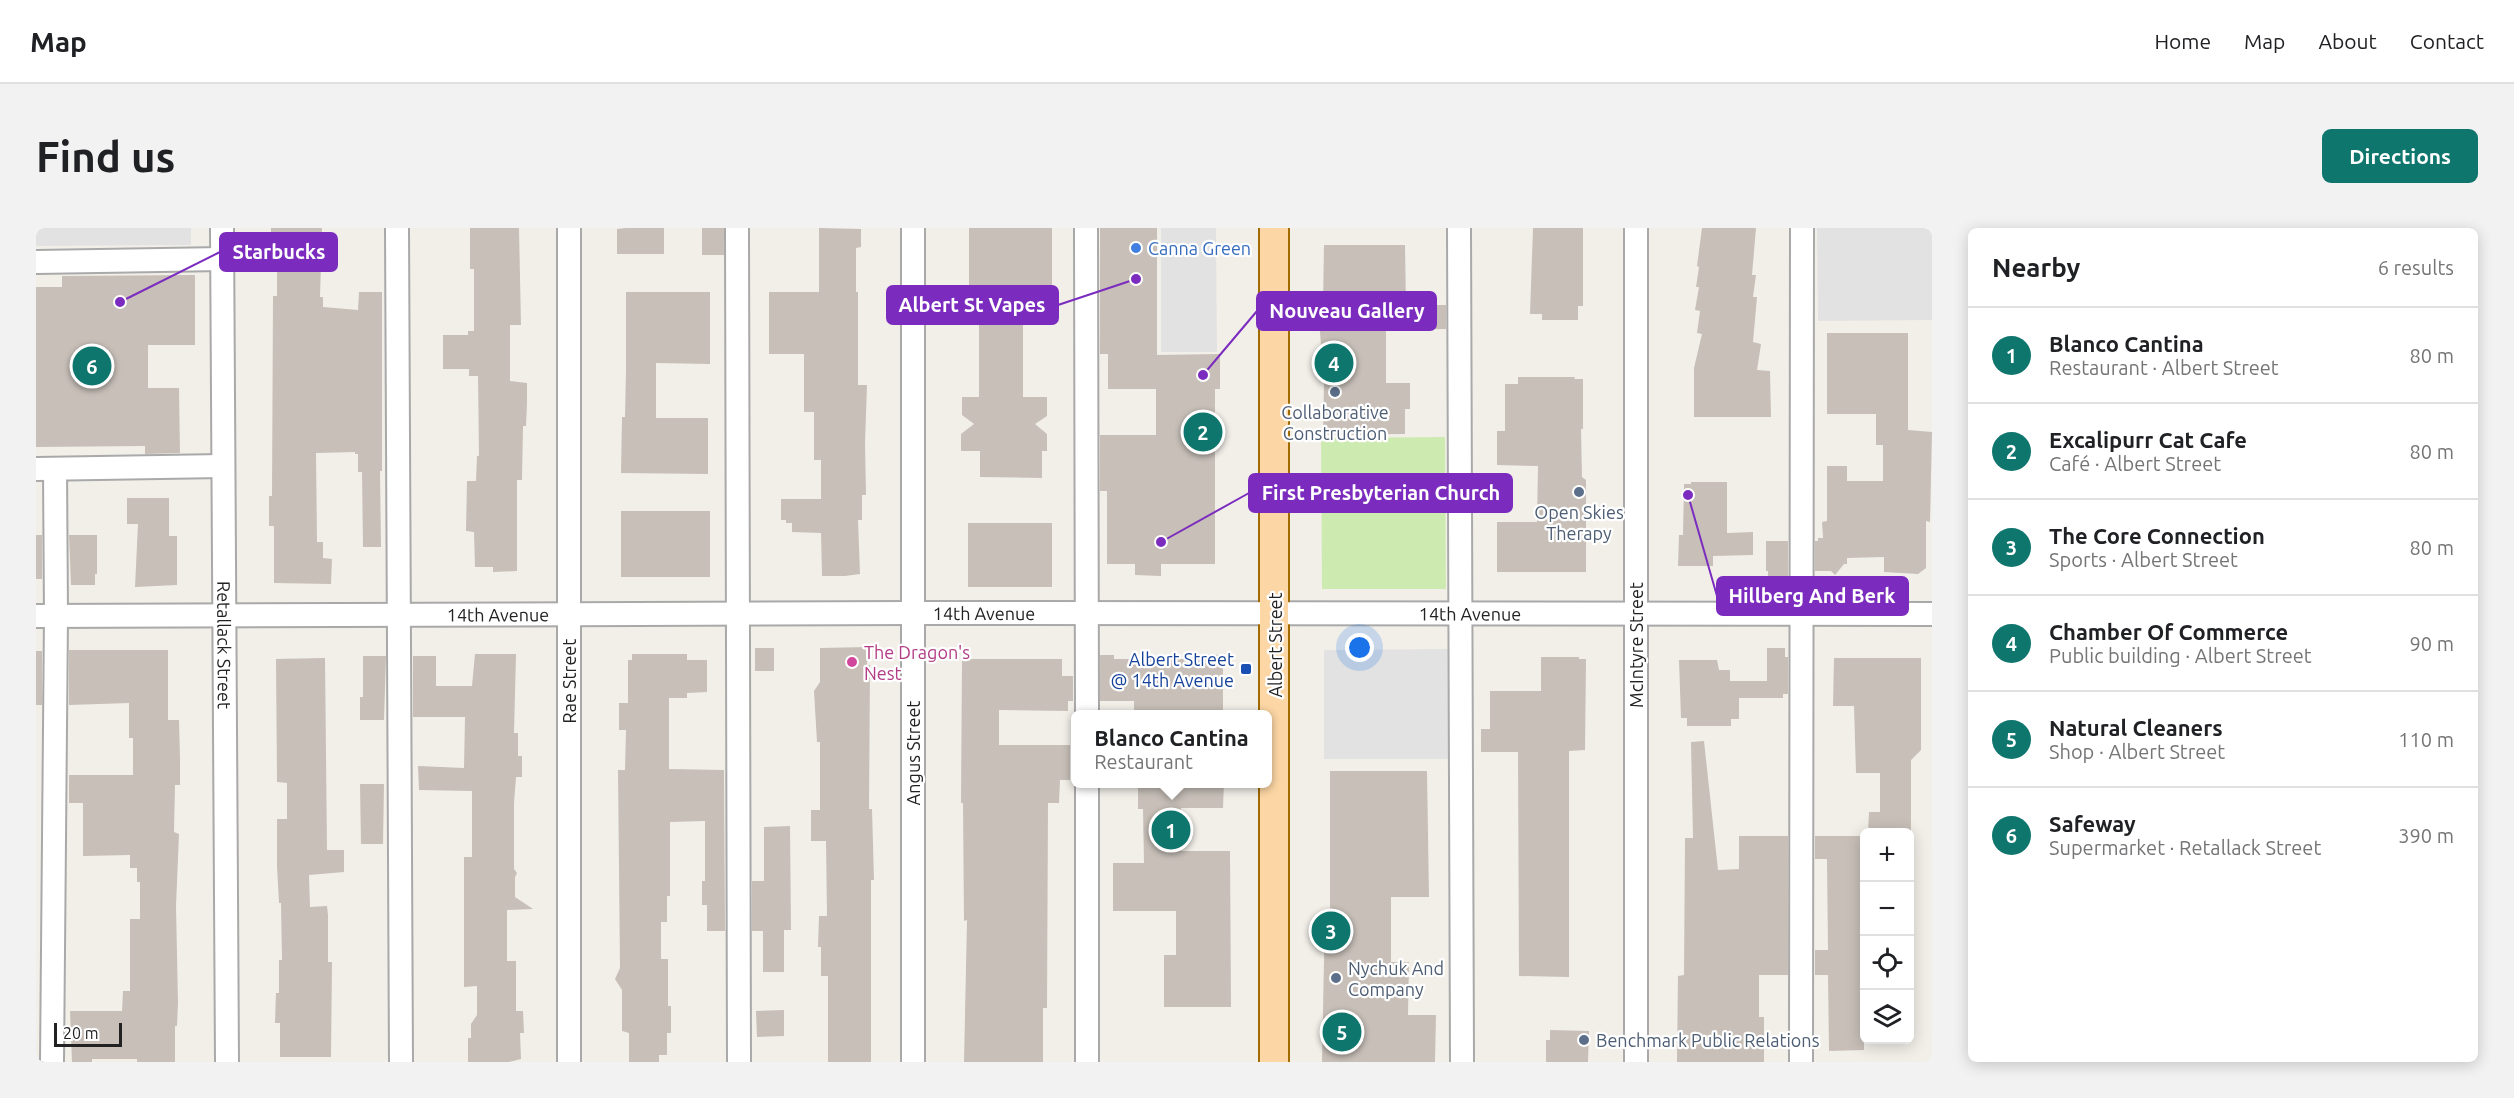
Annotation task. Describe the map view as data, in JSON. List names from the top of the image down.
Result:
{
  "streets": {
    "main road": ["Albert Street"],
    "street": [
      "14th Avenue",
      "Retallack Street",
      "McIntyre Street",
      "Rae Street",
      "Angus Street"
    ]
  },
  "crossings": [
    ["14th Avenue", "Retallack Street"],
    ["14th Avenue", "Albert Street"],
    ["14th Avenue", "McIntyre Street"],
    ["14th Avenue", "Rae Street"],
    ["14th Avenue", "Angus Street"]
  ],
  "places": {
    "other": [
      "Canna Green",
      "Albert St Vapes",
      "Starbucks",
      "Nouveau Gallery",
      "Collaborative Construction",
      "Open Skies Therapy",
      "Hillberg And Berk",
      "First Presbyterian Church",
      "The Dragon's Nest",
      "Nychuk And Company",
      "Benchmark Public Relations"
    ],
    "transit": ["Albert Street @ 14th Avenue"]
  },
  "scale_bar": "20 m",
  "page": {
    "header": "Map",
    "nav": [
      "Home",
      "Map",
      "About",
      "Contact"
    ],
    "buttons": "Directions",
    "title": "Find us",
    "heading": ["Nearby", "6 results"],
    "list": [
      {
        "mark": "1",
        "name": "Blanco Cantina",
        "note": "Restaurant · Albert Street",
        "value": "80 m"
      },
      {
        "mark": "2",
        "name": "Excalipurr Cat Cafe",
        "note": "Café · Albert Street",
        "value": "80 m"
      },
      {
        "mark": "3",
        "name": "The Core Connection",
        "note": "Sports · Albert Street",
        "value": "80 m"
      },
      {
        "mark": "4",
        "name": "Chamber Of Commerce",
        "note": "Public building · Albert Street",
        "value": "90 m"
      },
      {
        "mark": "5",
        "name": "Natural Cleaners",
        "note": "Shop · Albert Street",
        "value": "110 m"
      },
      {
        "mark": "6",
        "name": "Safeway",
        "note": "Supermarket · Retallack Street",
        "value": "390 m"
      }
    ],
    "pins": [
      "4",
      "6",
      "2",
      "1",
      "3",
      "5"
    ],
    "popup": ["Blanco Cantina", "Restaurant"],
    "map_buttons": ["+", "−"],
    "scale": "20 m"
  }
}
